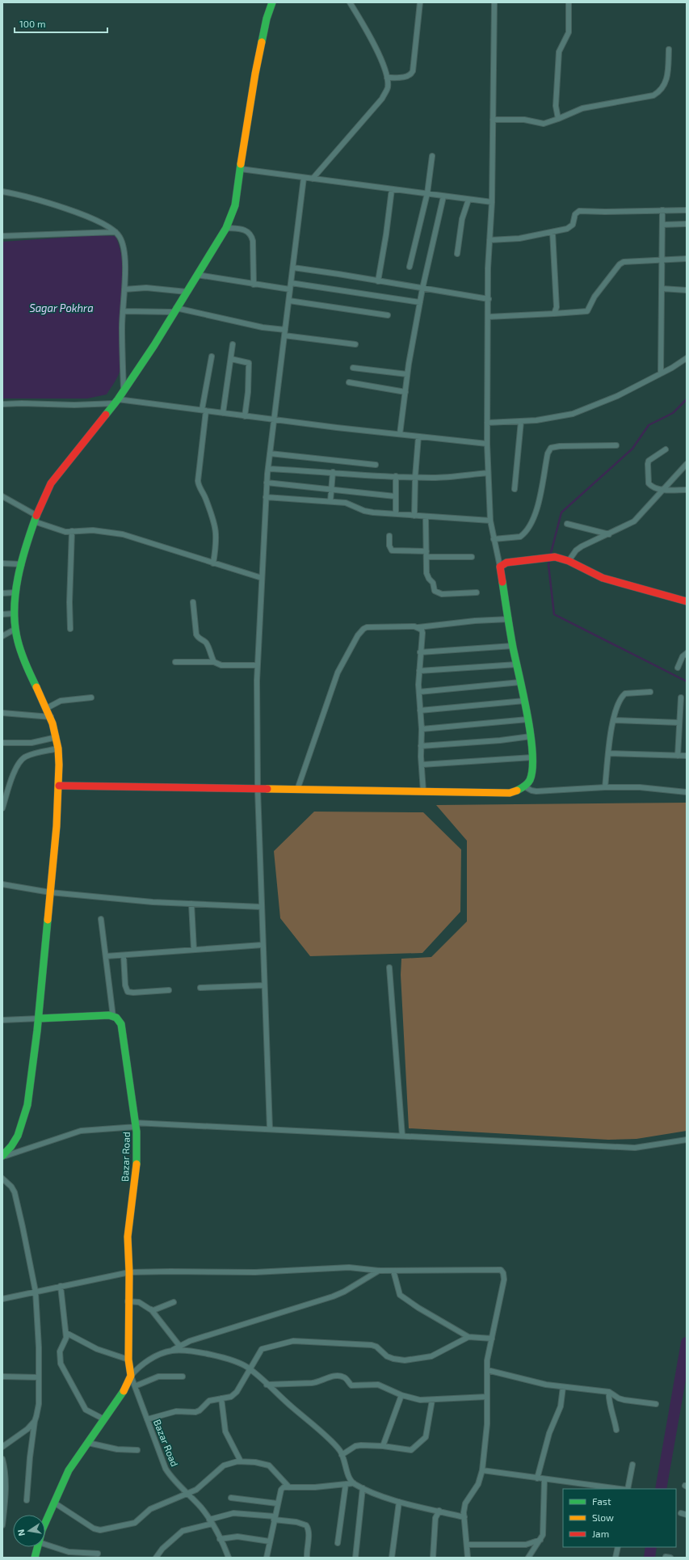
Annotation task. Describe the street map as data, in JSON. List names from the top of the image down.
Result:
{
  "streets": {
    "main road": ["Bazar Road"]
  },
  "water": ["Sagar Pokhra"],
  "legend": ["Fast", "Slow", "Jam"],
  "scale_bar": "100 m",
  "north": "left"
}
